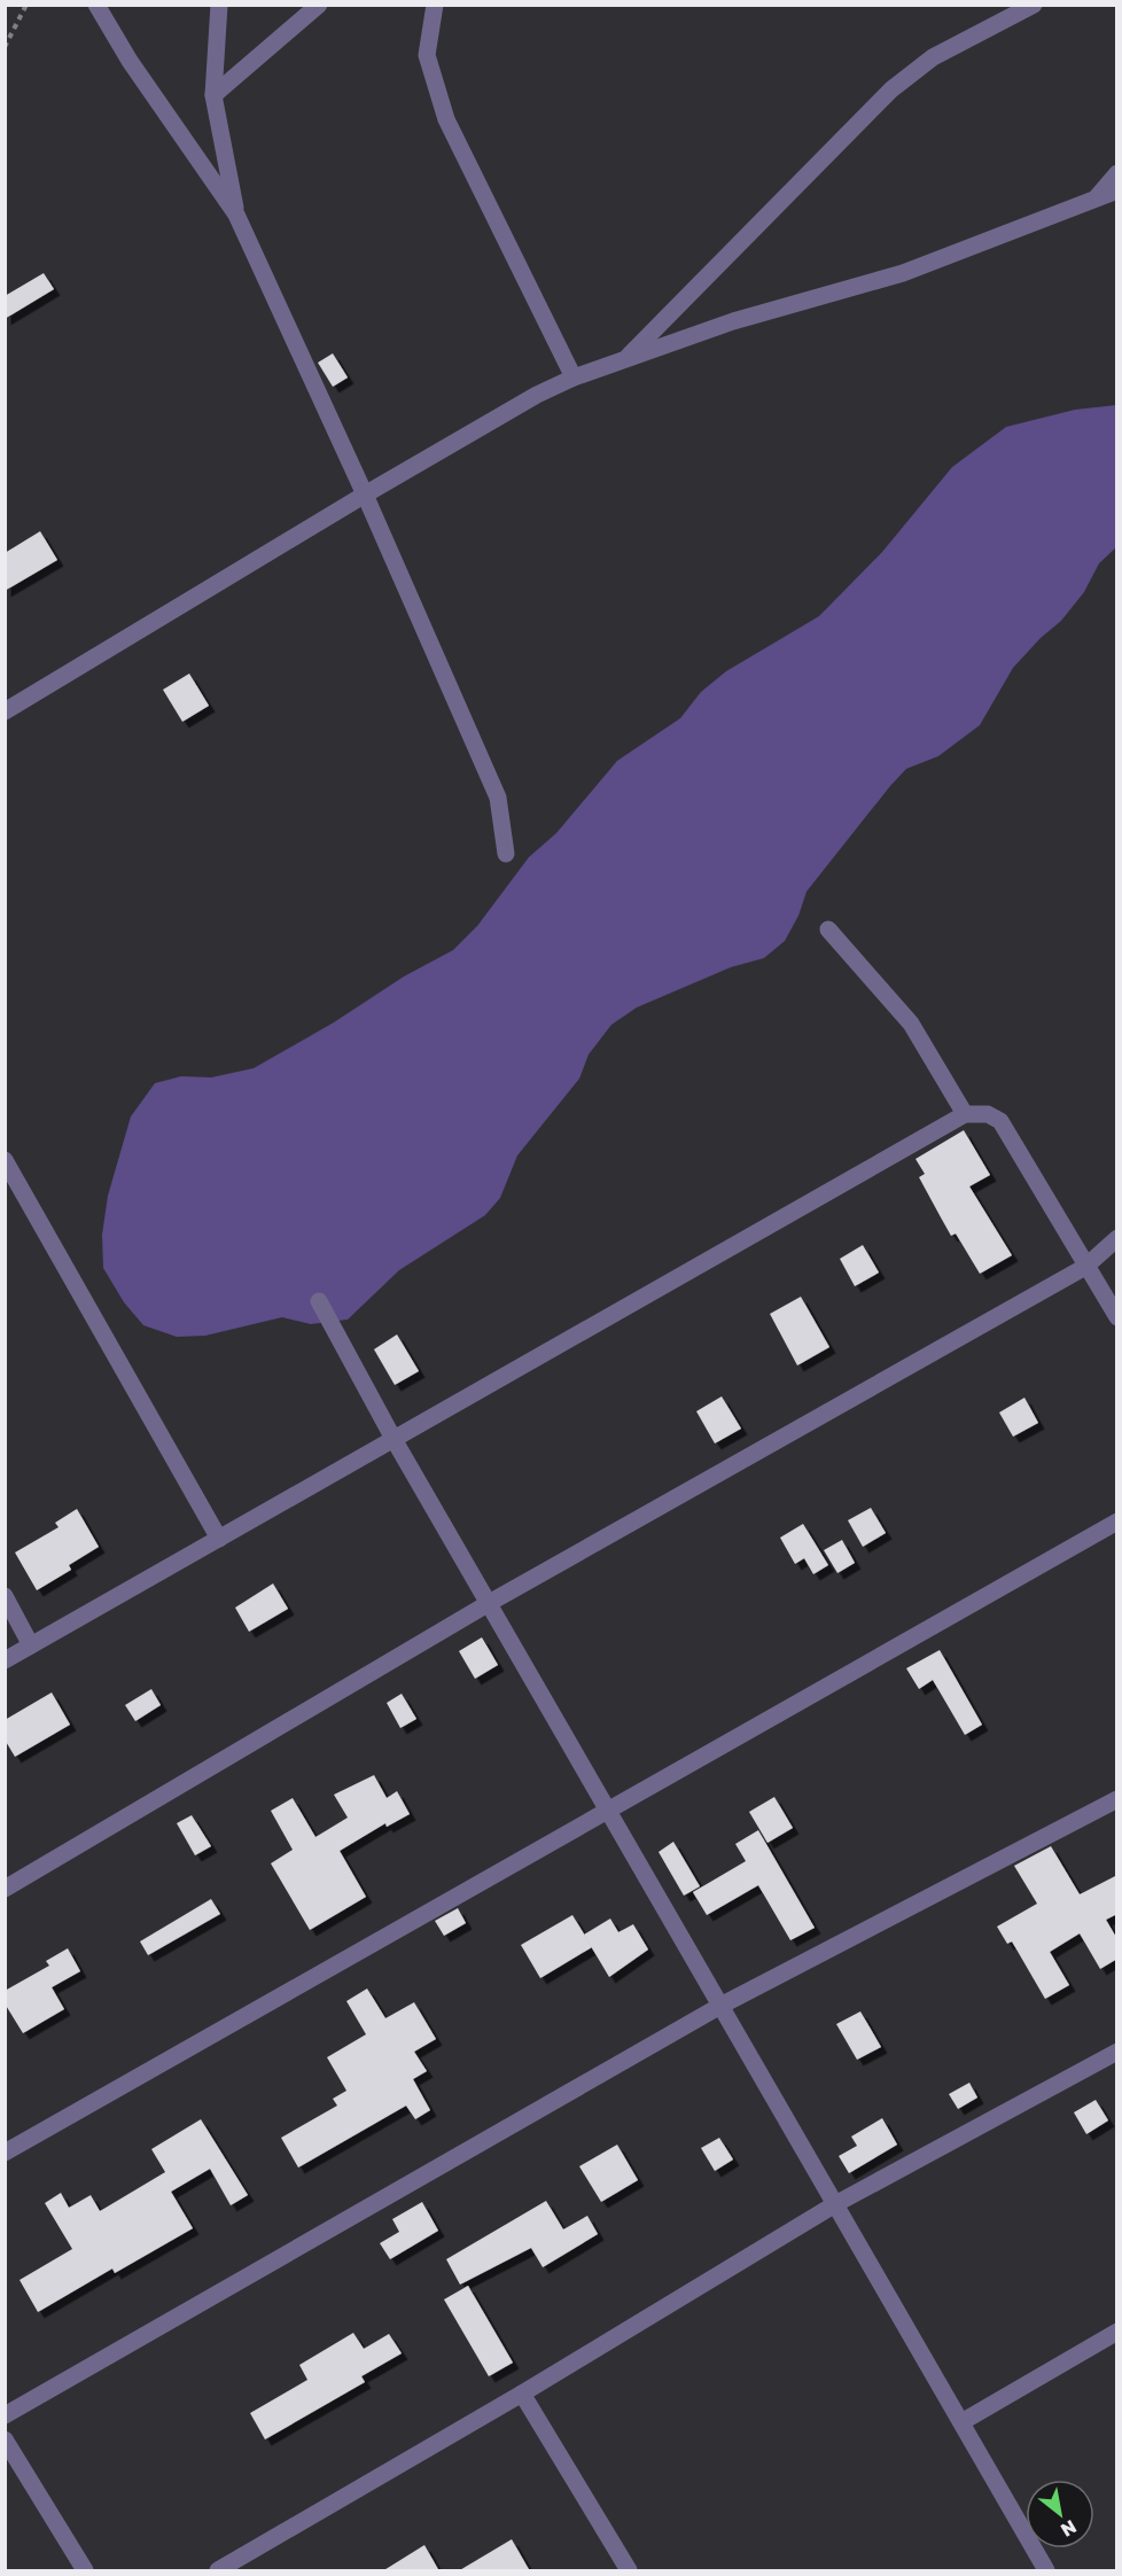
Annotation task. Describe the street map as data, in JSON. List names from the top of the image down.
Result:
{
  "north": "bottom right"
}
